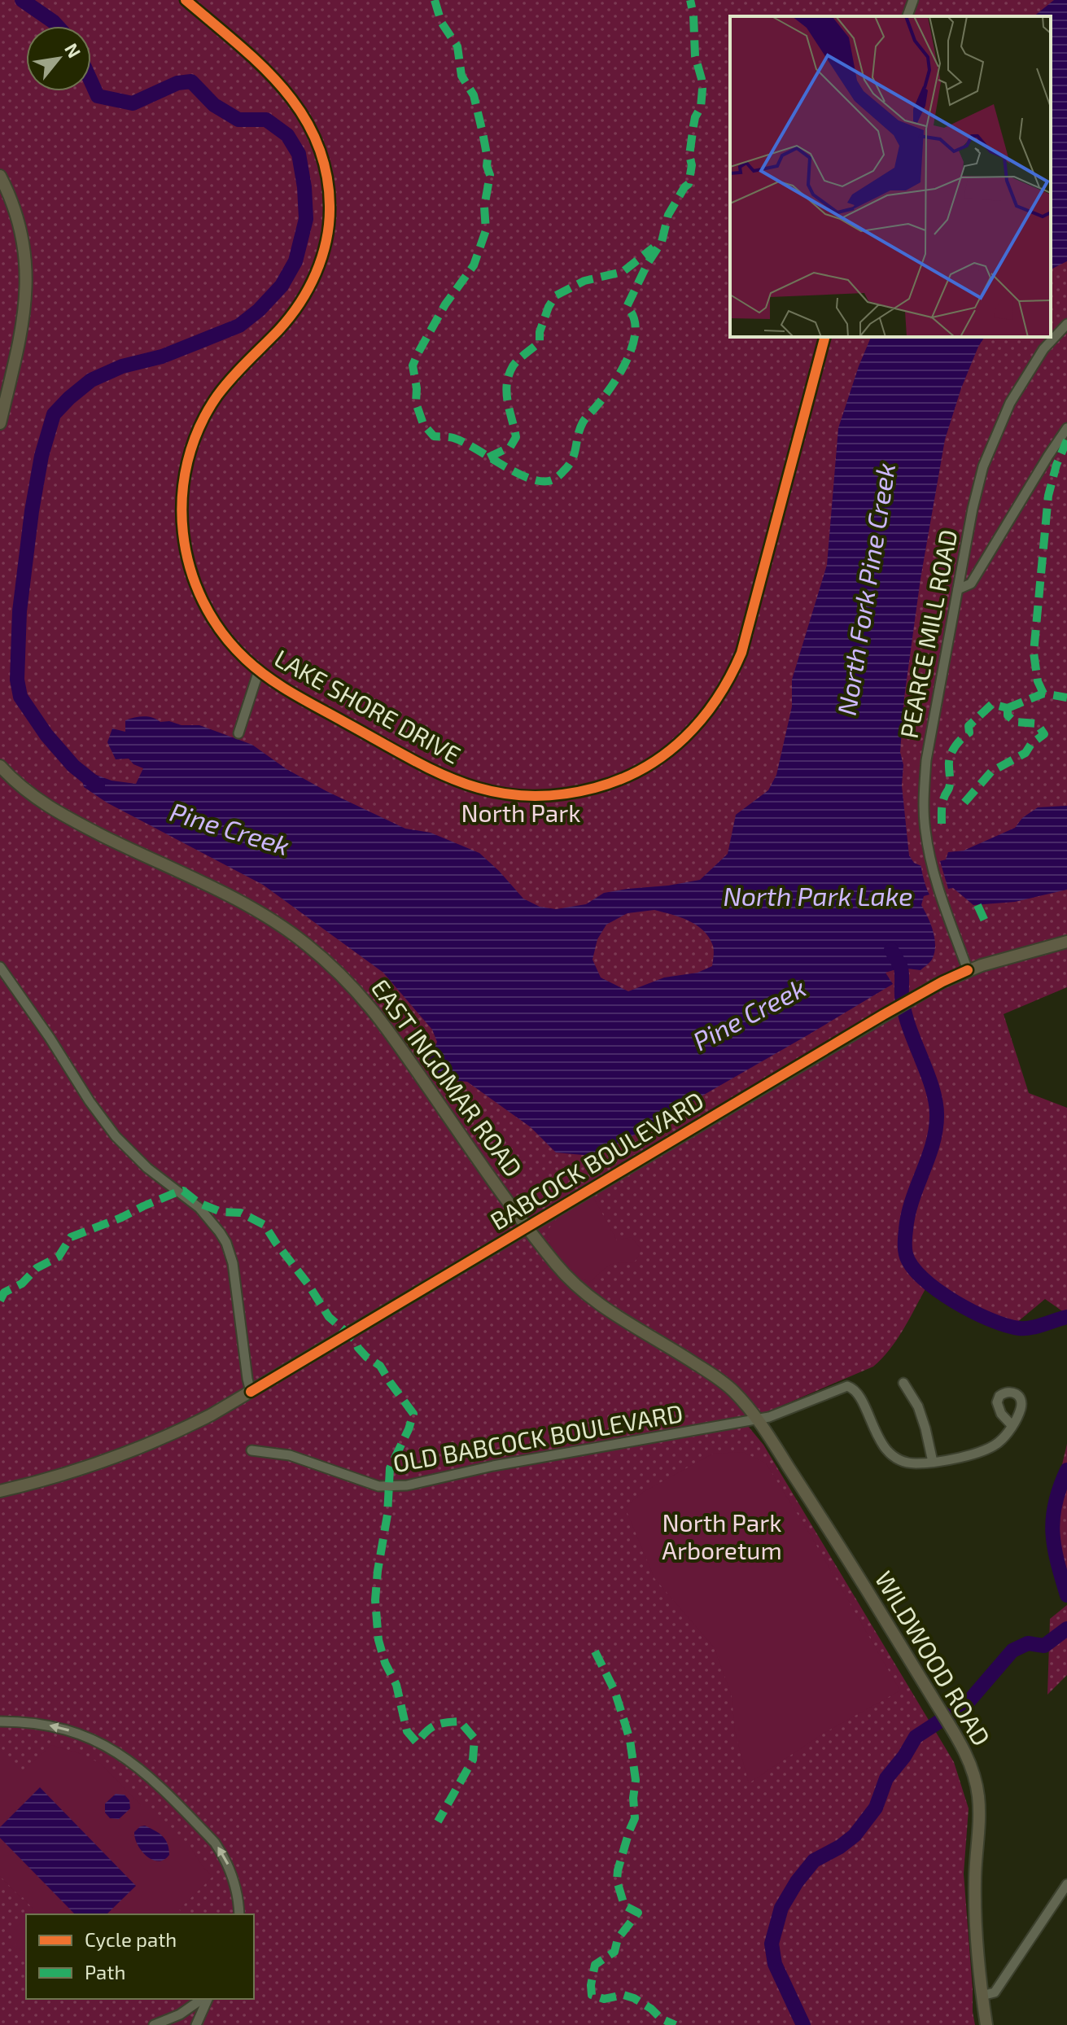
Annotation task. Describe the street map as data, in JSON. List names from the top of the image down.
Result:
{
  "streets": {
    "main road": ["EAST INGOMAR ROAD", "BABCOCK BOULEVARD", "WILDWOOD ROAD"],
    "street": ["PEARCE MILL ROAD", "LAKE SHORE DRIVE", "OLD BABCOCK BOULEVARD"]
  },
  "crossings": [
    ["PEARCE MILL ROAD", "BABCOCK BOULEVARD"],
    ["EAST INGOMAR ROAD", "BABCOCK BOULEVARD"],
    ["EAST INGOMAR ROAD", "OLD BABCOCK BOULEVARD"],
    ["EAST INGOMAR ROAD", "WILDWOOD ROAD"],
    ["OLD BABCOCK BOULEVARD", "WILDWOOD ROAD"]
  ],
  "water": ["North Fork Pine Creek", "Pine Creek", "North Park Lake"],
  "parks": ["North Park", "North Park Arboretum"],
  "legend": ["Cycle path", "Path"],
  "north": "top right"
}
